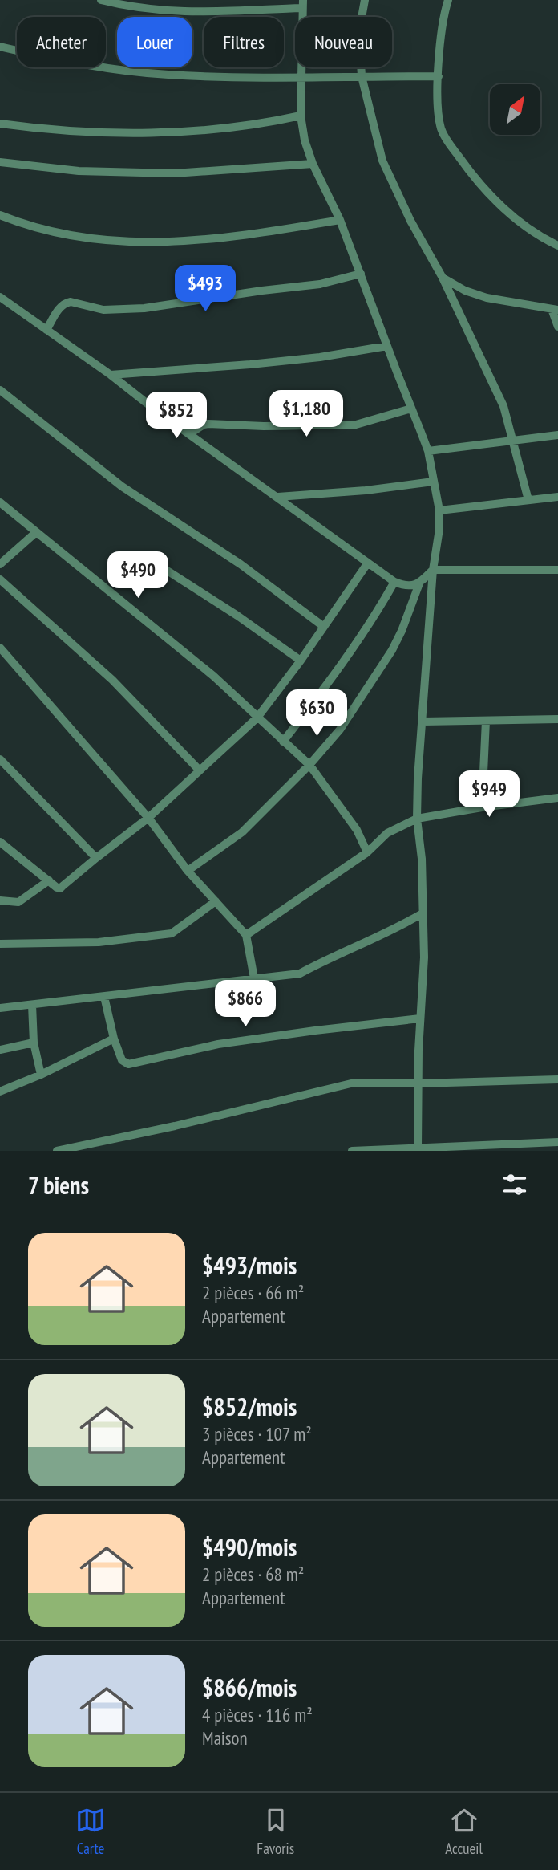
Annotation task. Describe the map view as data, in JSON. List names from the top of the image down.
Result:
{
  "north": "top right",
  "page": {
    "chip": [
      "Acheter",
      "Louer",
      "Filtres",
      "Nouveau"
    ],
    "price": [
      "$493",
      "$1,180",
      "$852",
      "$490",
      "$630",
      "$949",
      "$866"
    ],
    "heading": "7 biens",
    "list": [
      {
        "name": "$493/mois",
        "note": "2 pièces · 66 m² · Appartement"
      },
      {
        "name": "$852/mois",
        "note": "3 pièces · 107 m² · Appartement"
      },
      {
        "name": "$490/mois",
        "note": "2 pièces · 68 m² · Appartement"
      },
      {
        "name": "$866/mois",
        "note": "4 pièces · 116 m² · Maison"
      }
    ],
    "tabs": ["Carte", "Favoris", "Accueil"]
  }
}
